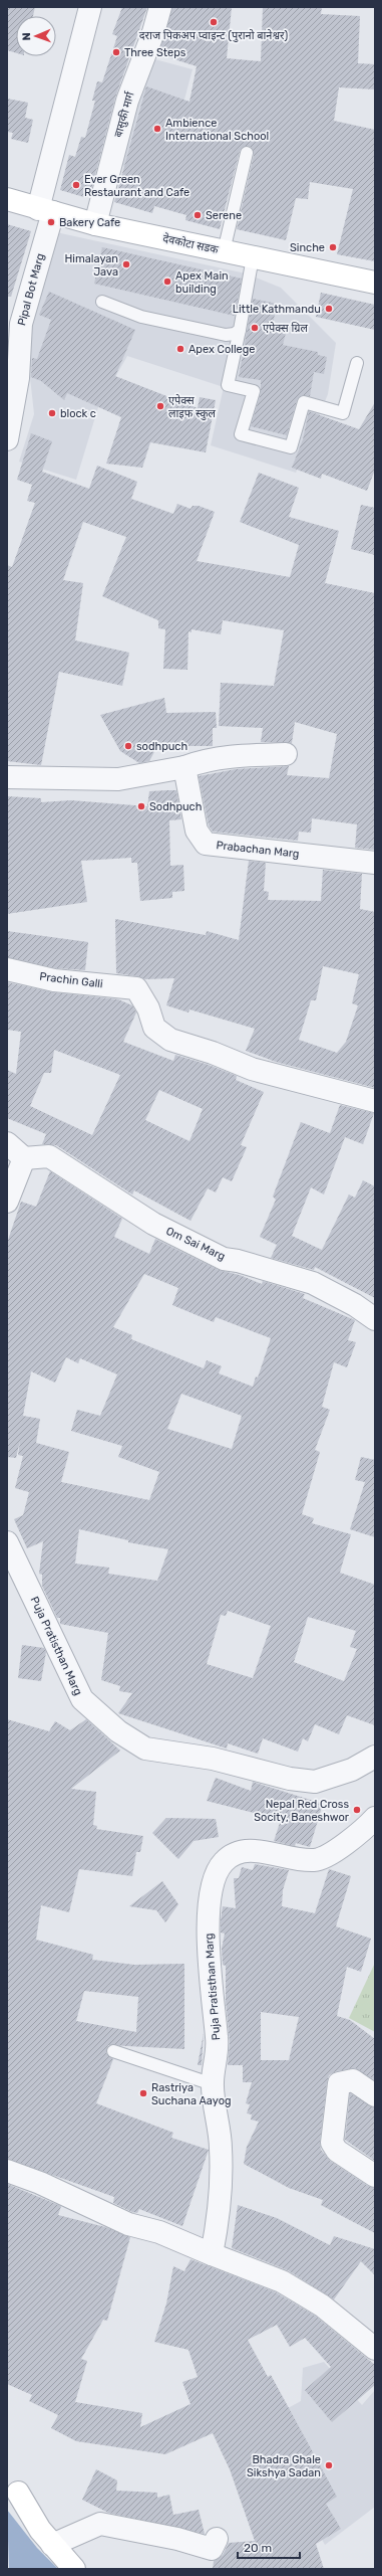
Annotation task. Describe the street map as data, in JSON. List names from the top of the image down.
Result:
{
  "streets": {
    "main road": ["देवकोटा सडक"],
    "street": [
      "बासुकी मार्ग",
      "Pipal Bot Marg",
      "Prabachan Marg",
      "Prachin Galli",
      "Om Sai Marg",
      "Puja Pratisthan Marg"
    ]
  },
  "crossings": [
    ["बासुकी मार्ग", "देवकोटा सडक"],
    ["देवकोटा सडक", "Pipal Bot Marg"]
  ],
  "places": [
    "दराज पिकअप प्वाइन्ट (पुरानो बानेश्वर)",
    "Three Steps",
    "Ambience International School",
    "Ever Green Restaurant and Cafe",
    "Serene",
    "Bakery Cafe",
    "Sinche",
    "Himalayan Java",
    "Apex Main building",
    "Little Kathmandu",
    "एपेक्स ग्रिल",
    "Apex College",
    "एपेक्स लाइफ स्कुल",
    "block c",
    "sodhpuch",
    "Sodhpuch",
    "Nepal Red Cross Socity, Baneshwor",
    "Rastriya Suchana Aayog",
    "Bhadra Ghale Sikshya Sadan"
  ],
  "scale_bar": "20 m",
  "north": "left"
}
